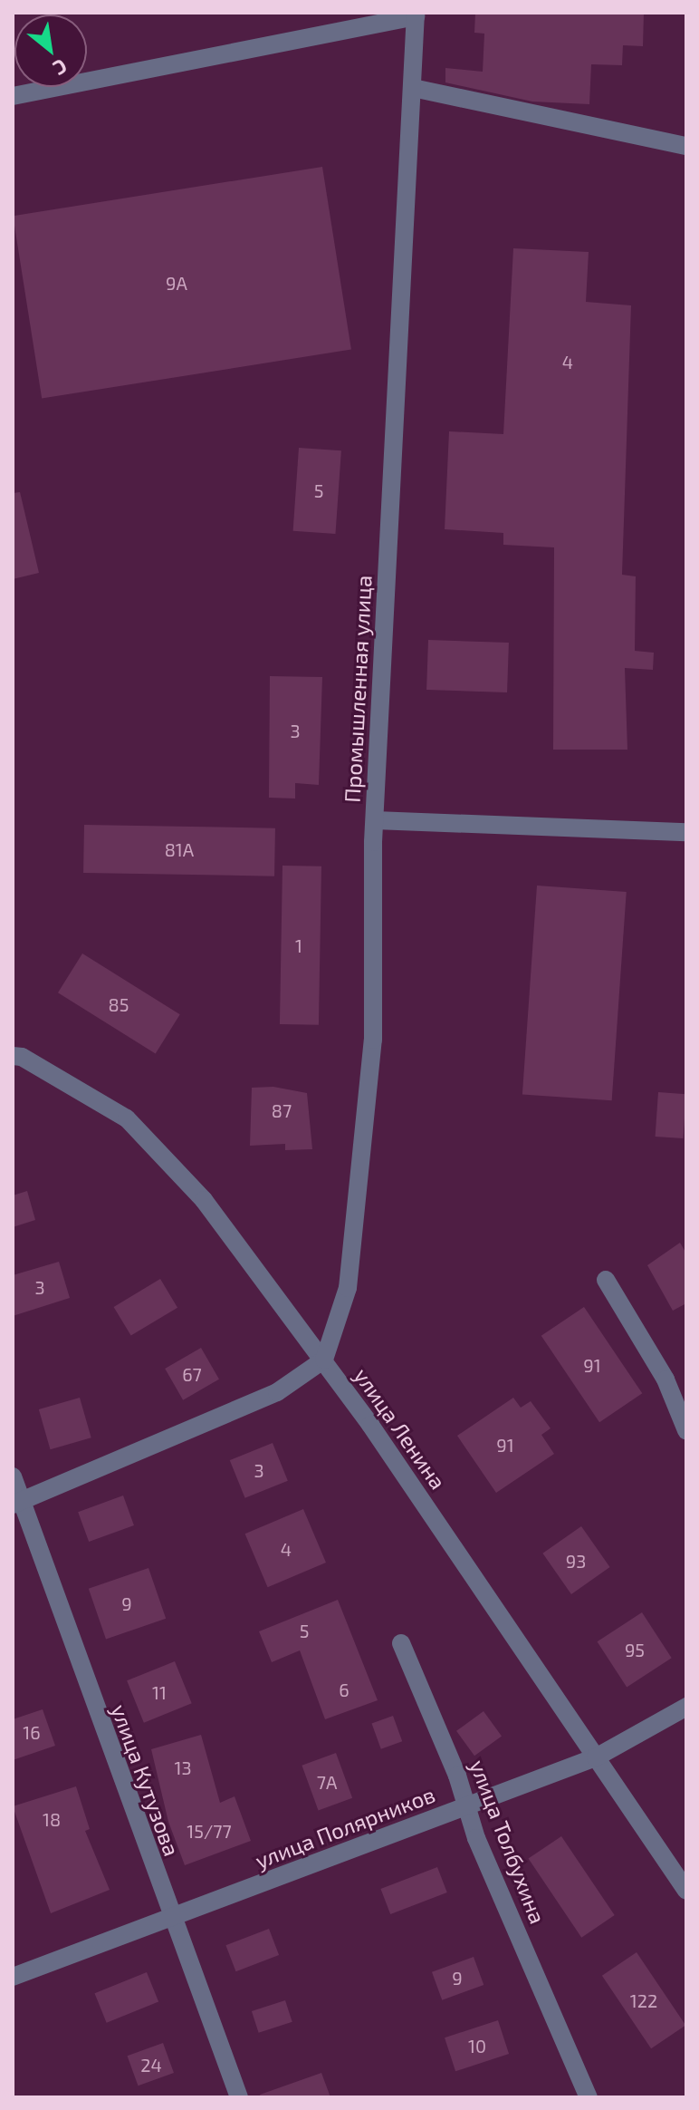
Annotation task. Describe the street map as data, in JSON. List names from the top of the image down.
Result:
{
  "streets": {
    "street": [
      "Промышленная улица",
      "улица Ленина",
      "улица Кутузова",
      "улица Полярников",
      "улица Толбухина"
    ]
  },
  "crossings": [
    ["Промышленная улица", "улица Ленина"],
    ["улица Ленина", "улица Полярников"],
    ["улица Кутузова", "улица Полярников"],
    ["улица Полярников", "улица Толбухина"]
  ],
  "house_numbers": [
    "9А",
    "4",
    "5",
    "3",
    "81А",
    "1",
    "85",
    "87",
    "3",
    "91",
    "67",
    "91",
    "3",
    "4",
    "93",
    "9",
    "5",
    "95",
    "6",
    "11",
    "16",
    "13",
    "7А",
    "18",
    "15/77",
    "9",
    "122",
    "10",
    "24"
  ],
  "north": "bottom right"
}
